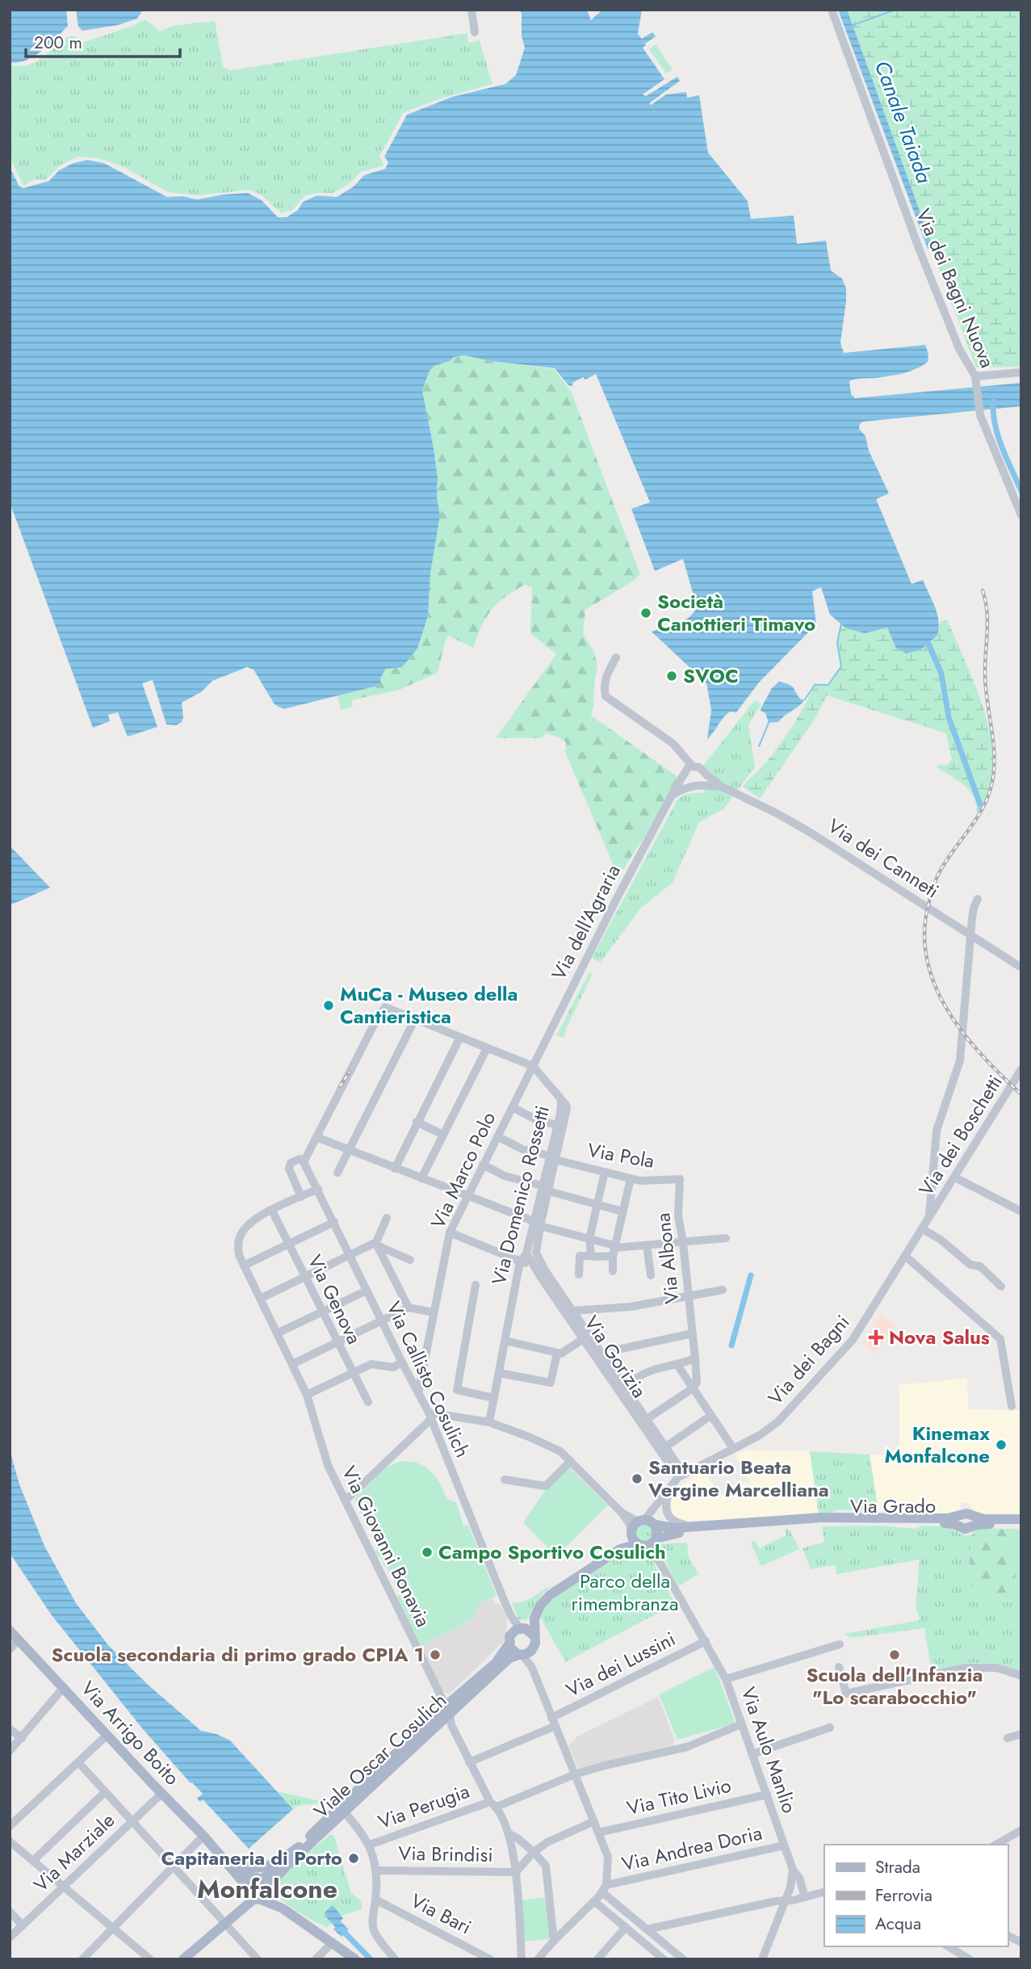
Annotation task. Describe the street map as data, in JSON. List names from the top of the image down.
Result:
{
  "streets": {
    "main road": [
      "Via Callisto Cosulich",
      "Via Grado",
      "Via Arrigo Boito",
      "Viale Oscar Cosulich"
    ],
    "street": [
      "Via dei Bagni Nuova",
      "Via dei Canneti",
      "Via dell'Agraria",
      "Via dei Boschetti",
      "Via Pola",
      "Via Marco Polo",
      "Via Domenico Rossetti",
      "Via Albona",
      "Via Genova",
      "Via Gorizia",
      "Via dei Bagni",
      "Via Giovanni Bonavia",
      "Via dei Lussini",
      "Via Aulo Manlio",
      "Via Tito Livio",
      "Via Perugia",
      "Via Andrea Doria",
      "Via Marziale",
      "Via Brindisi",
      "Via Bari"
    ]
  },
  "crossings": [
    ["Via dei Canneti", "Via dei Bagni"],
    ["Via dell'Agraria", "Via Marco Polo"],
    ["Via dei Boschetti", "Via dei Bagni"],
    ["Via Pola", "Via Marco Polo"],
    ["Via Pola", "Via Domenico Rossetti"],
    ["Via Pola", "Via Albona"],
    ["Via Marco Polo", "Via Callisto Cosulich"],
    ["Via Domenico Rossetti", "Via Gorizia"],
    ["Via Genova", "Via Giovanni Bonavia"],
    ["Via Gorizia", "Via dei Bagni"],
    ["Via Callisto Cosulich", "Via Giovanni Bonavia"],
    ["Via Callisto Cosulich", "Viale Oscar Cosulich"],
    ["Via Grado", "Via Aulo Manlio"],
    ["Via Giovanni Bonavia", "Via dei Lussini"],
    ["Via Giovanni Bonavia", "Viale Oscar Cosulich"],
    ["Via Giovanni Bonavia", "Via Perugia"],
    ["Via Giovanni Bonavia", "Via Brindisi"],
    ["Via dei Lussini", "Via Aulo Manlio"],
    ["Via Arrigo Boito", "Viale Oscar Cosulich"],
    ["Via Arrigo Boito", "Via Marziale"],
    ["Via Aulo Manlio", "Via Tito Livio"],
    ["Via Aulo Manlio", "Via Perugia"],
    ["Via Aulo Manlio", "Via Andrea Doria"]
  ],
  "districts": ["Monfalcone"],
  "water": ["Canale Taiada"],
  "parks": ["Parco della rimembranza"],
  "places": {
    "other": [
      "Società Canottieri Timavo",
      "SVOC",
      "MuCa - Museo della Cantieristica",
      "Kinemax Monfalcone",
      "Santuario Beata Vergine Marcelliana",
      "Campo Sportivo Cosulich",
      "Scuola secondaria di primo grado CPIA 1",
      "Scuola dell'Infanzia \"Lo scarabocchio\"",
      "Capitaneria di Porto"
    ],
    "health": ["Nova Salus"]
  },
  "legend": ["Strada", "Ferrovia", "Acqua"],
  "scale_bar": "200 m"
}
